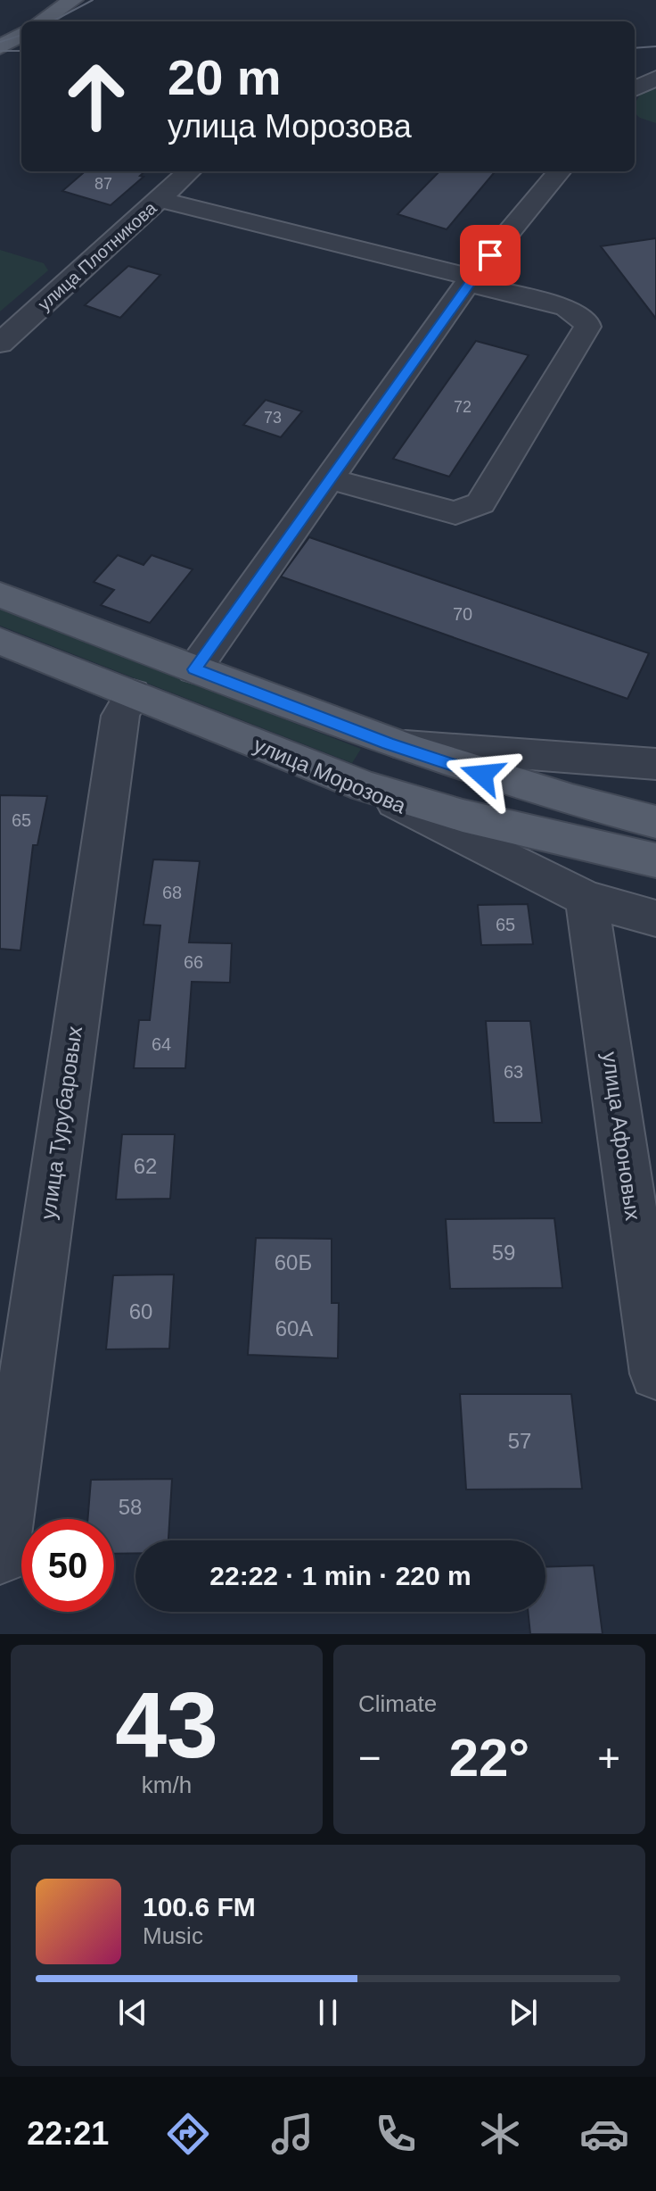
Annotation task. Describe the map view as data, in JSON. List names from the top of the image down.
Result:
{
  "streets": {
    "main road": ["улица Морозова"],
    "street": ["улица Плотникова", "улица Турубаровых", "улица Афоновых"]
  },
  "crossings": [
    ["улица Морозова", "улица Турубаровых"],
    ["улица Морозова", "улица Афоновых"]
  ],
  "house_numbers": [
    "87",
    "72",
    "73",
    "70",
    "65",
    "68",
    "65",
    "66",
    "64",
    "63",
    "62",
    "59",
    "60Б",
    "60",
    "60А",
    "57",
    "58"
  ],
  "page": {
    "turn": ["20 m", "улица Морозова"],
    "limit": "50",
    "trip": "22:22 · 1 min · 220 m",
    "tile": [
      ["43", "km/h"],
      "Climate"
    ],
    "heat": ["−", "22°", "+"],
    "song": ["100.6 FM", "Music"],
    "tabs": "22:21"
  }
}
